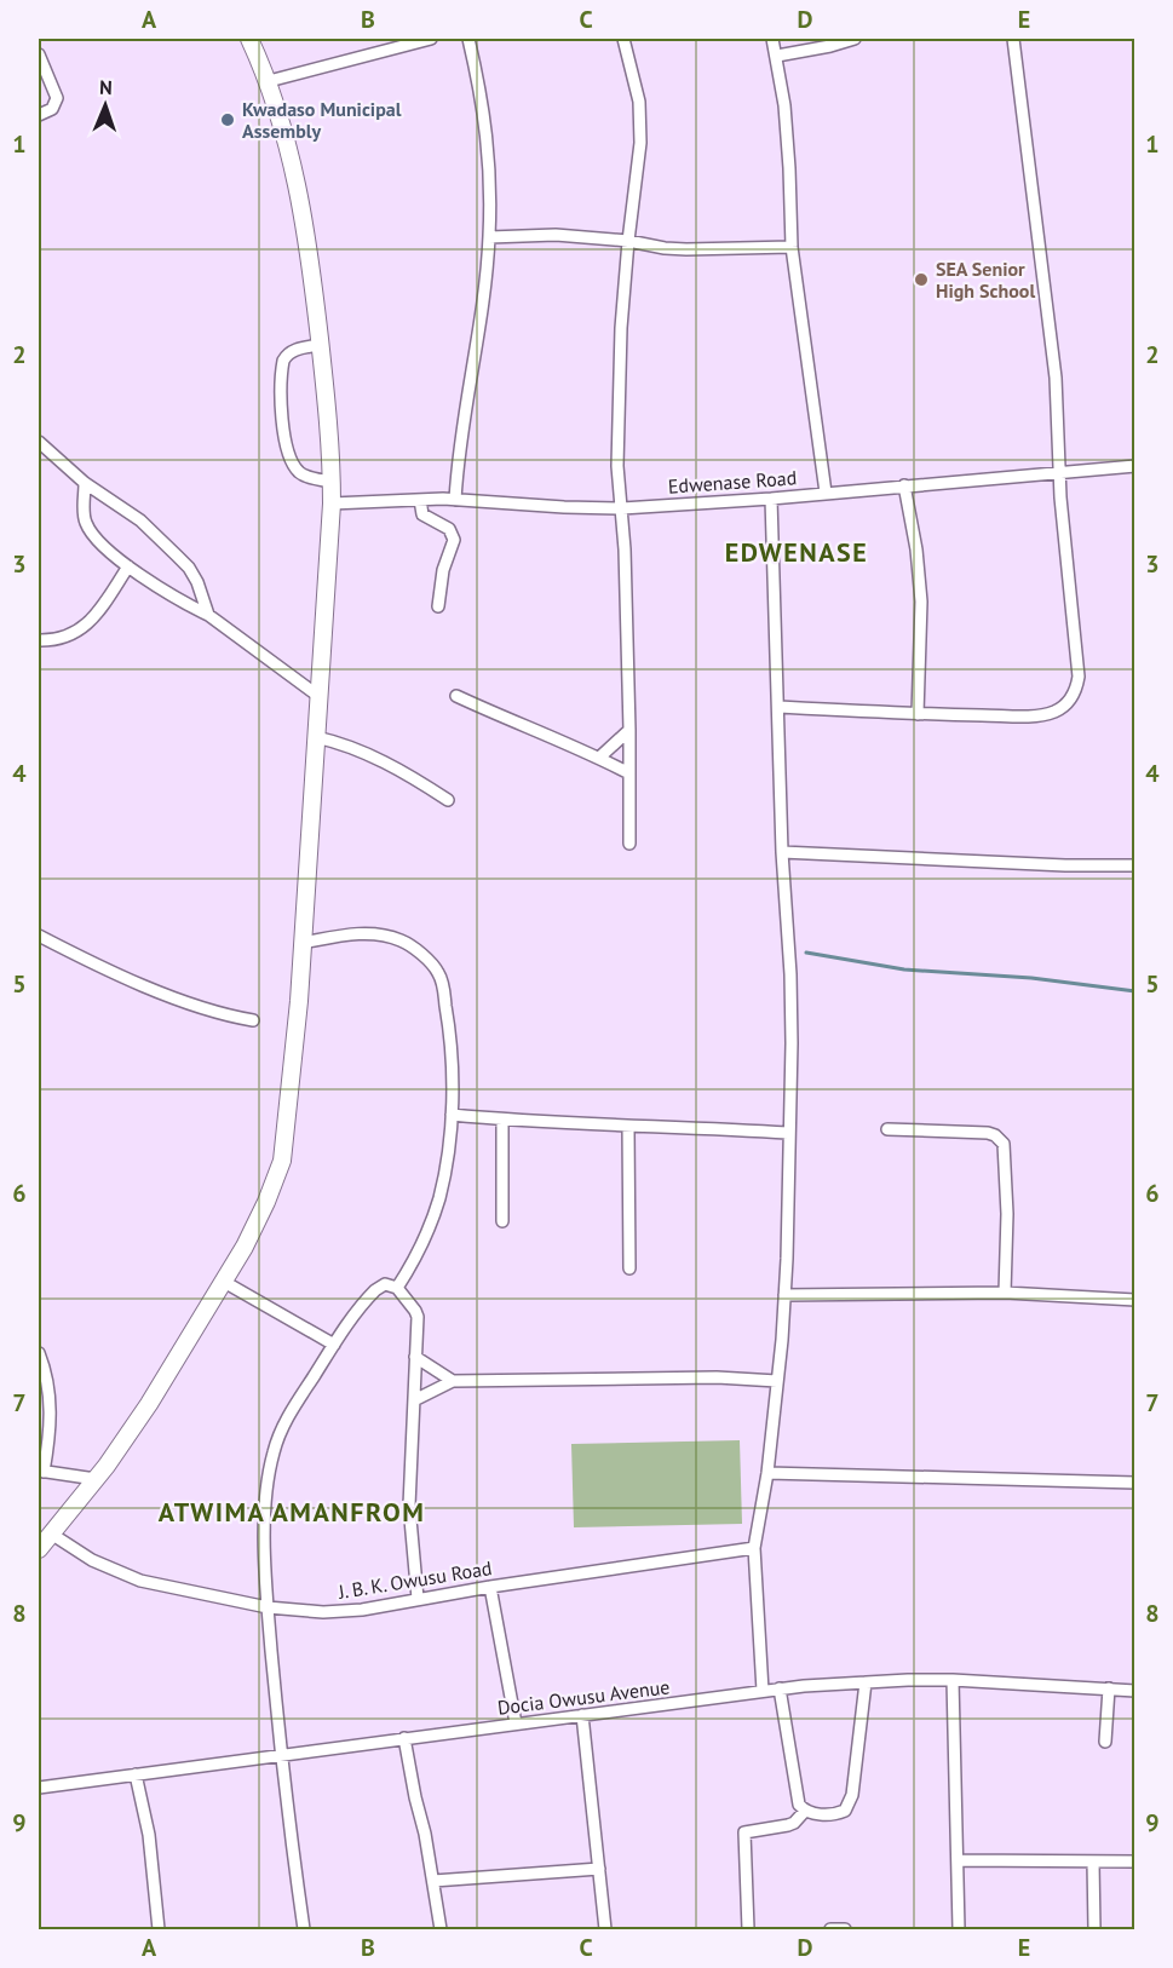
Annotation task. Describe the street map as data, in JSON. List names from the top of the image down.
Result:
{
  "streets": {
    "street": ["Edwenase Road", "J. B. K. Owusu Road", "Docia Owusu Avenue"]
  },
  "districts": ["EDWENASE", "ATWIMA AMANFROM"],
  "places": ["Kwadaso Municipal Assembly", "SEA Senior High School"],
  "north": "top",
  "grid": {
    "columns": [
      "A",
      "B",
      "C",
      "D",
      "E"
    ],
    "rows": [
      "1",
      "2",
      "3",
      "4",
      "5",
      "6",
      "7",
      "8",
      "9"
    ]
  }
}
